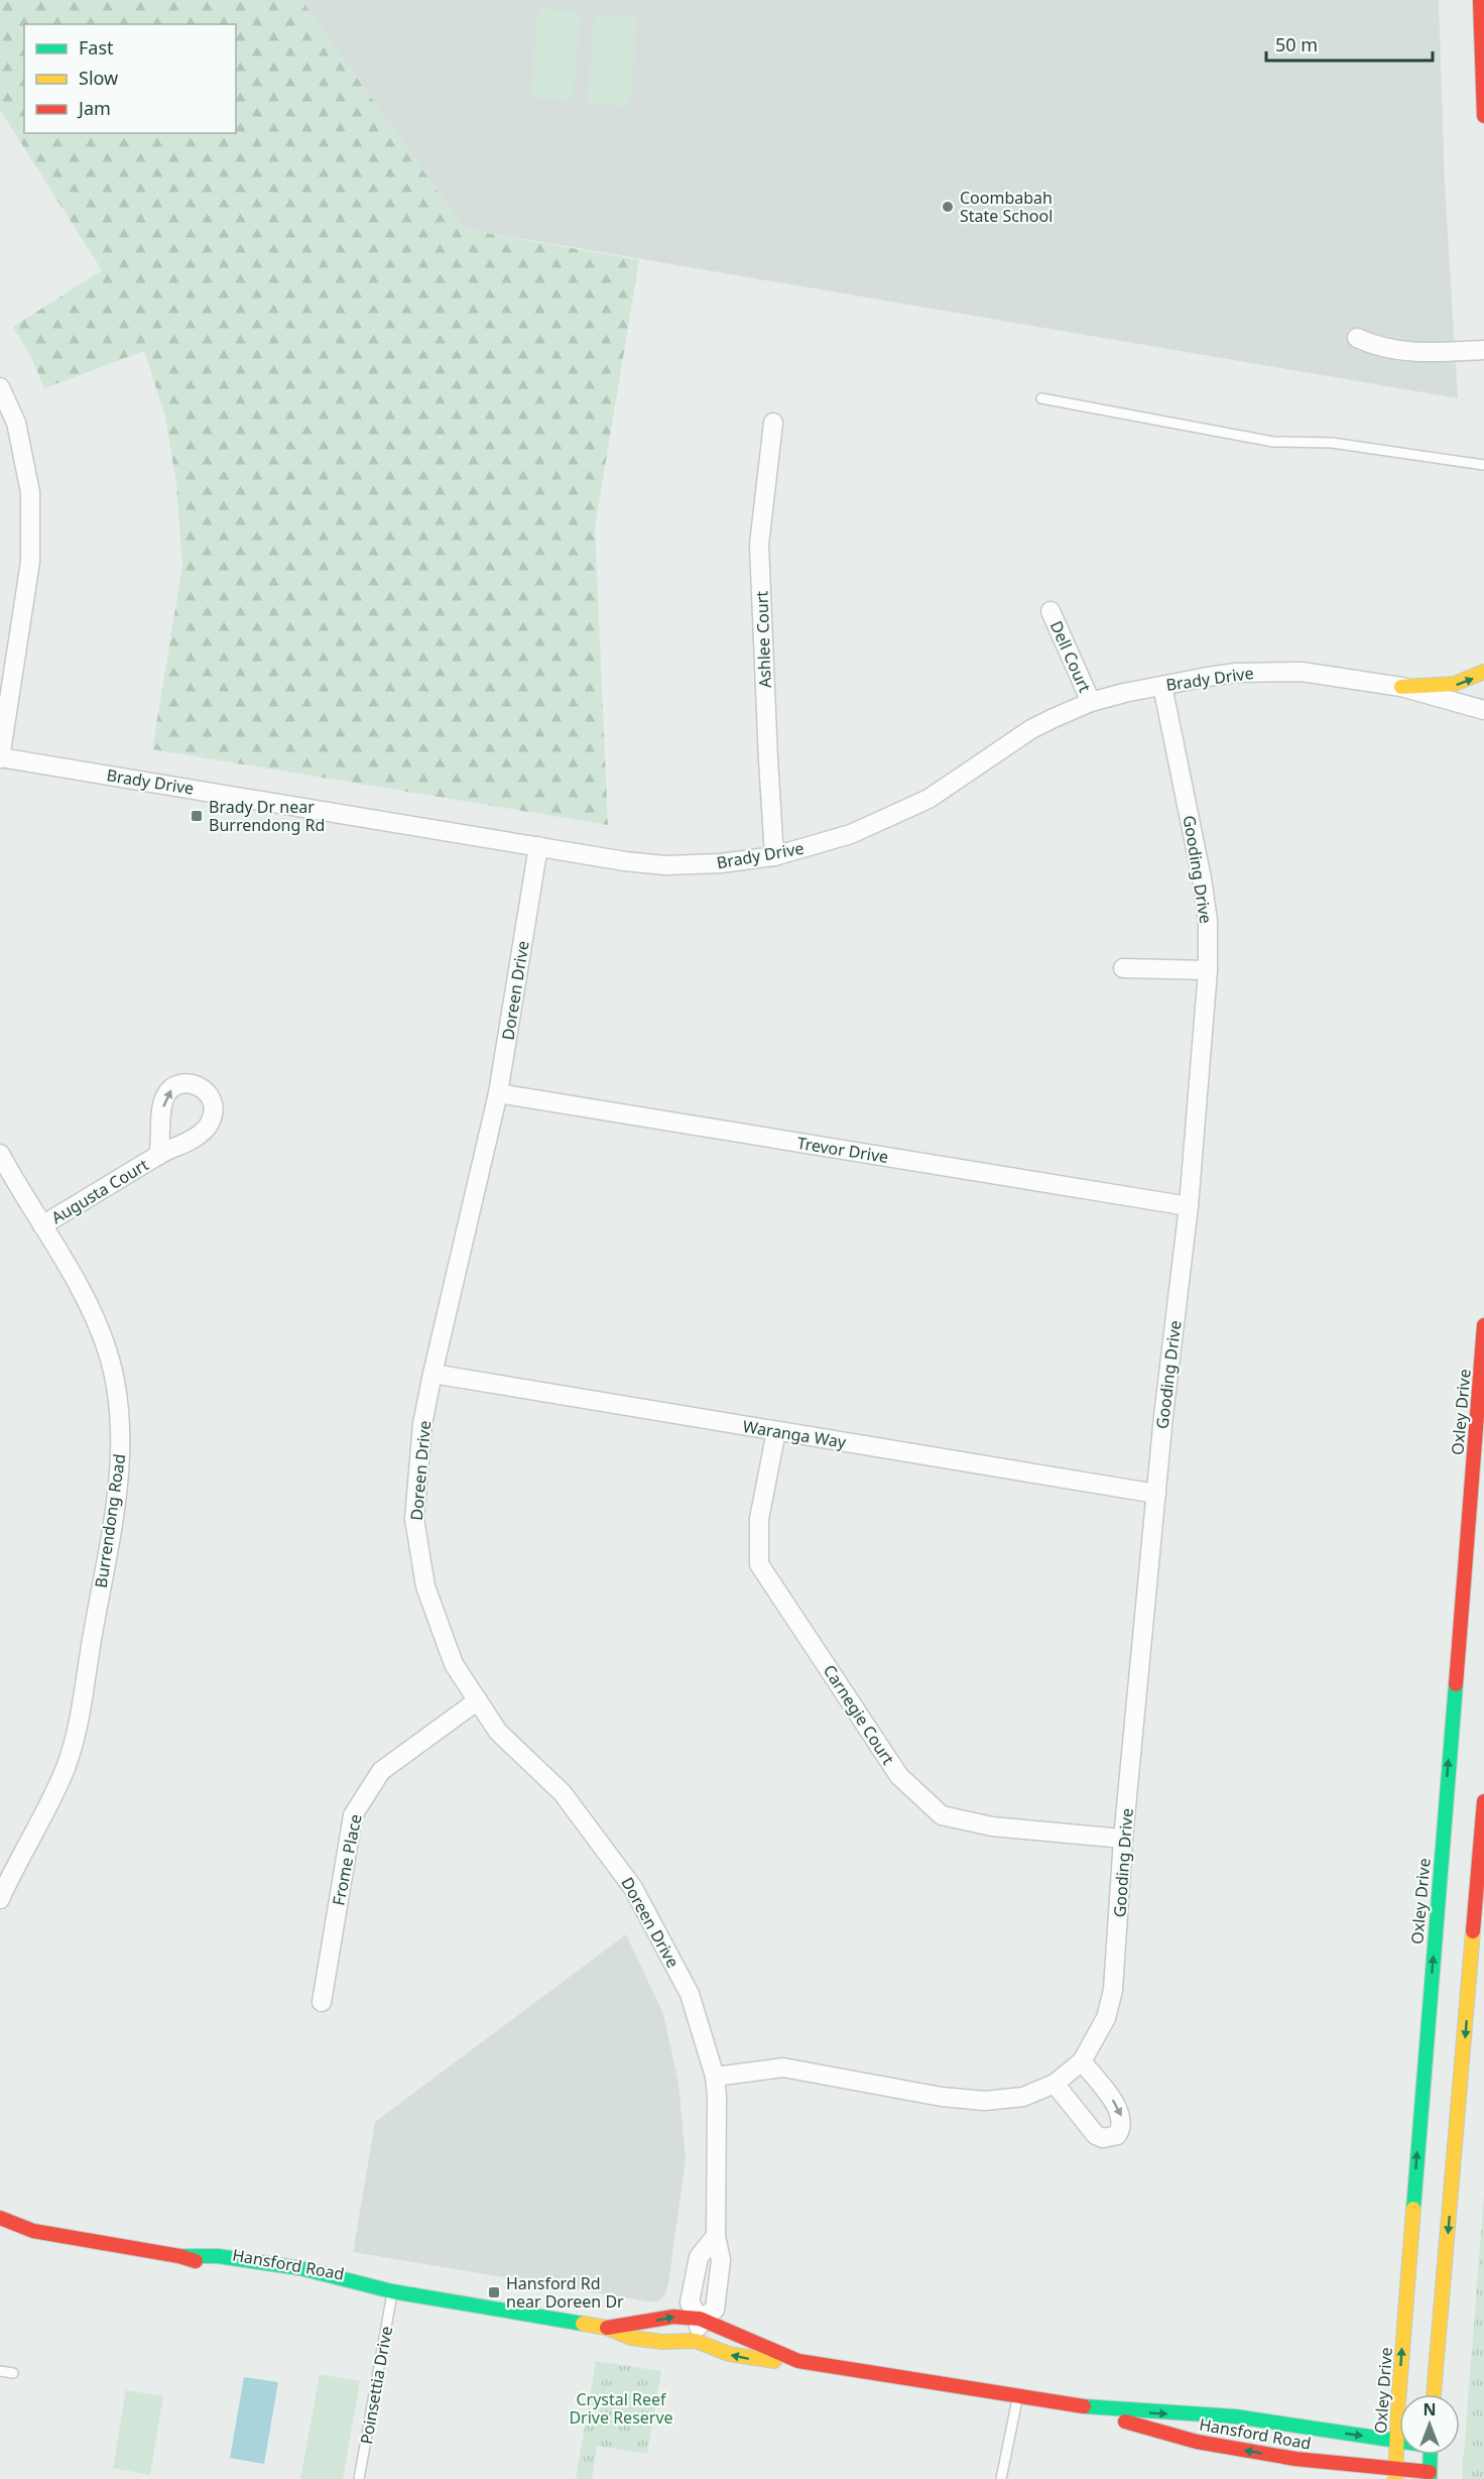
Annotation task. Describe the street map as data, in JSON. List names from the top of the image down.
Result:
{
  "streets": {
    "street": [
      "Ashlee Court",
      "Dell Court",
      "Brady Drive",
      "Gooding Drive",
      "Doreen Drive",
      "Trevor Drive",
      "Augusta Court",
      "Oxley Drive",
      "Waranga Way",
      "Burrendong Road",
      "Carnegie Court",
      "Frome Place",
      "Hansford Road"
    ],
    "lane": ["Poinsettia Drive"]
  },
  "crossings": [
    ["Ashlee Court", "Brady Drive"],
    ["Dell Court", "Brady Drive"],
    ["Brady Drive", "Gooding Drive"],
    ["Brady Drive", "Doreen Drive"],
    ["Gooding Drive", "Doreen Drive"],
    ["Gooding Drive", "Trevor Drive"],
    ["Gooding Drive", "Waranga Way"],
    ["Gooding Drive", "Carnegie Court"],
    ["Doreen Drive", "Trevor Drive"],
    ["Doreen Drive", "Waranga Way"],
    ["Doreen Drive", "Frome Place"],
    ["Doreen Drive", "Hansford Road"],
    ["Augusta Court", "Burrendong Road"],
    ["Oxley Drive", "Hansford Road"],
    ["Waranga Way", "Carnegie Court"],
    ["Hansford Road", "Poinsettia Drive"]
  ],
  "parks": ["Crystal Reef Drive Reserve"],
  "places": {
    "other": ["Coombabah State School"],
    "transit": ["Brady Dr near Burrendong Rd", "Hansford Rd near Doreen Dr"]
  },
  "legend": ["Fast", "Slow", "Jam"],
  "scale_bar": "50 m",
  "north": "top"
}
